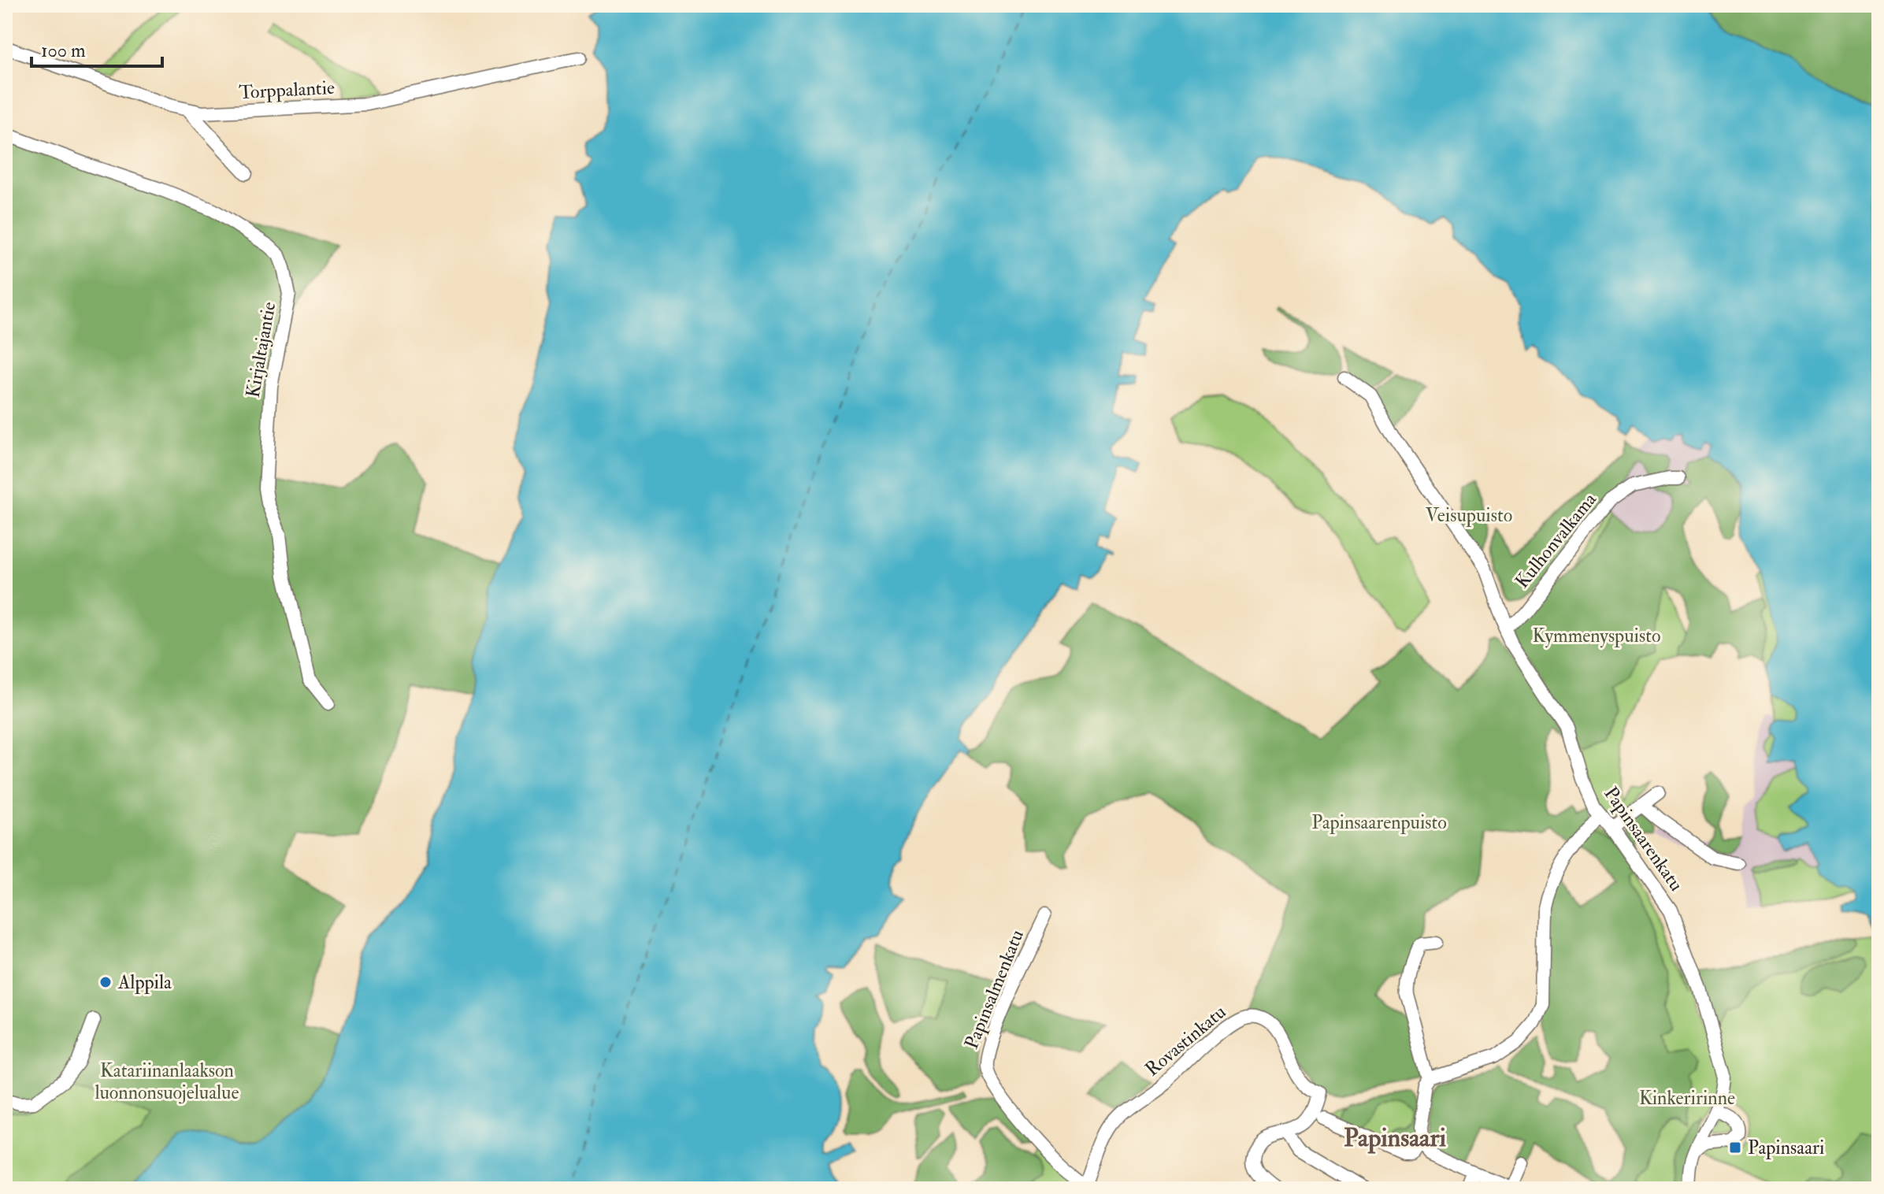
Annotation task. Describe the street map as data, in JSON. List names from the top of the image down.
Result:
{
  "streets": {
    "street": [
      "Torppalantie",
      "Kirjaltajantie",
      "Kulhonvalkama",
      "Papinsaarenkatu",
      "Papinsalmenkatu",
      "Rovastinkatu"
    ]
  },
  "crossings": [
    ["Kulhonvalkama", "Papinsaarenkatu"],
    ["Papinsalmenkatu", "Rovastinkatu"]
  ],
  "districts": ["Papinsaari"],
  "parks": [
    "Veisupuisto",
    "Kymmenyspuisto",
    "Papinsaarenpuisto",
    "Katariinanlaakson luonnonsuojelualue",
    "Kinkeririnne"
  ],
  "places": {
    "other": ["Alppila"],
    "transit": ["Papinsaari"]
  },
  "scale_bar": "100 m"
}
